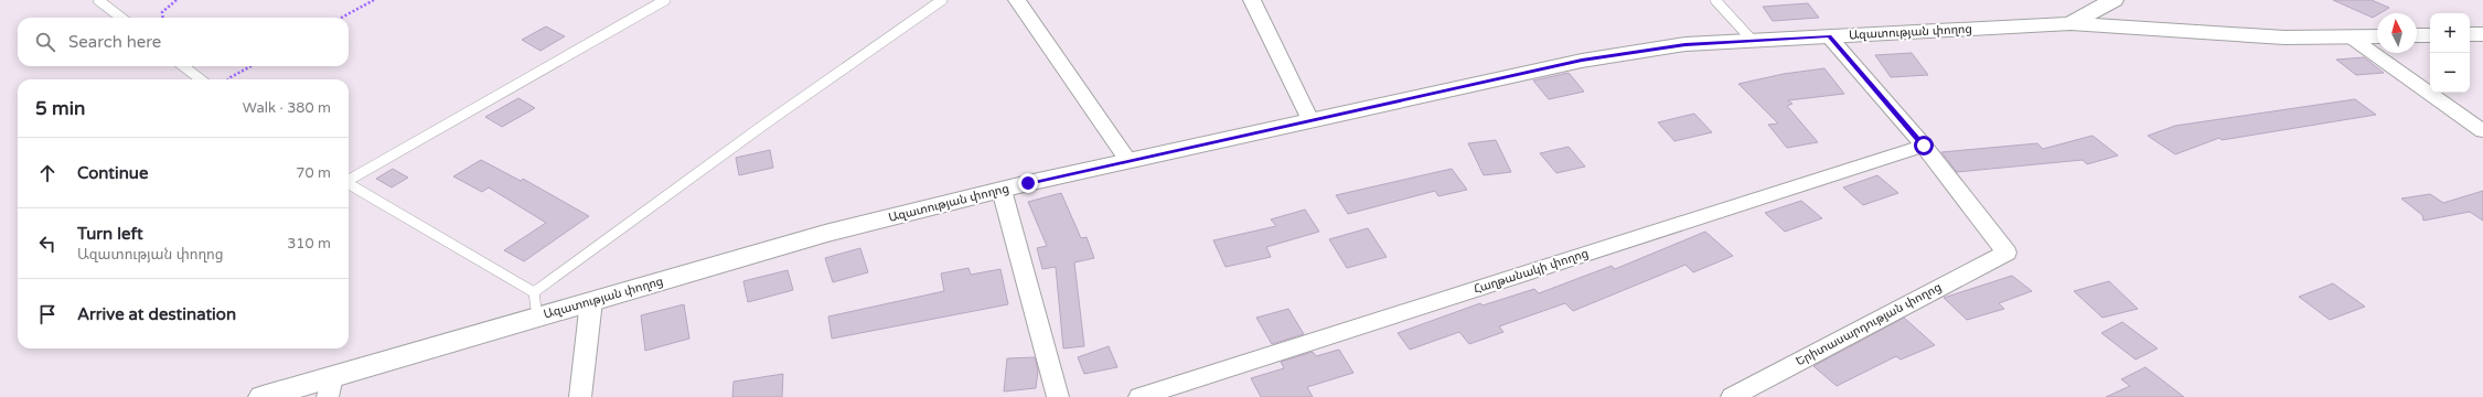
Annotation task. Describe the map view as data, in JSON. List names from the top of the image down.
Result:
{
  "streets": {
    "street": ["Ազատության փողոց", "Հաղթանակի փողոց", "Երիտասարդության փողոց"]
  },
  "crossings": [
    ["Հաղթանակի փողոց", "Երիտասարդության փողոց"]
  ],
  "north": "top",
  "page": {
    "map_buttons": ["+", "−"],
    "search": "Search here",
    "heading": ["5 min", "Walk · 380 m"],
    "list": [
      ["Continue", "70 m"],
      ["Turn left", "Ազատության փողոց", "310 m"],
      "Arrive at destination"
    ]
  }
}
